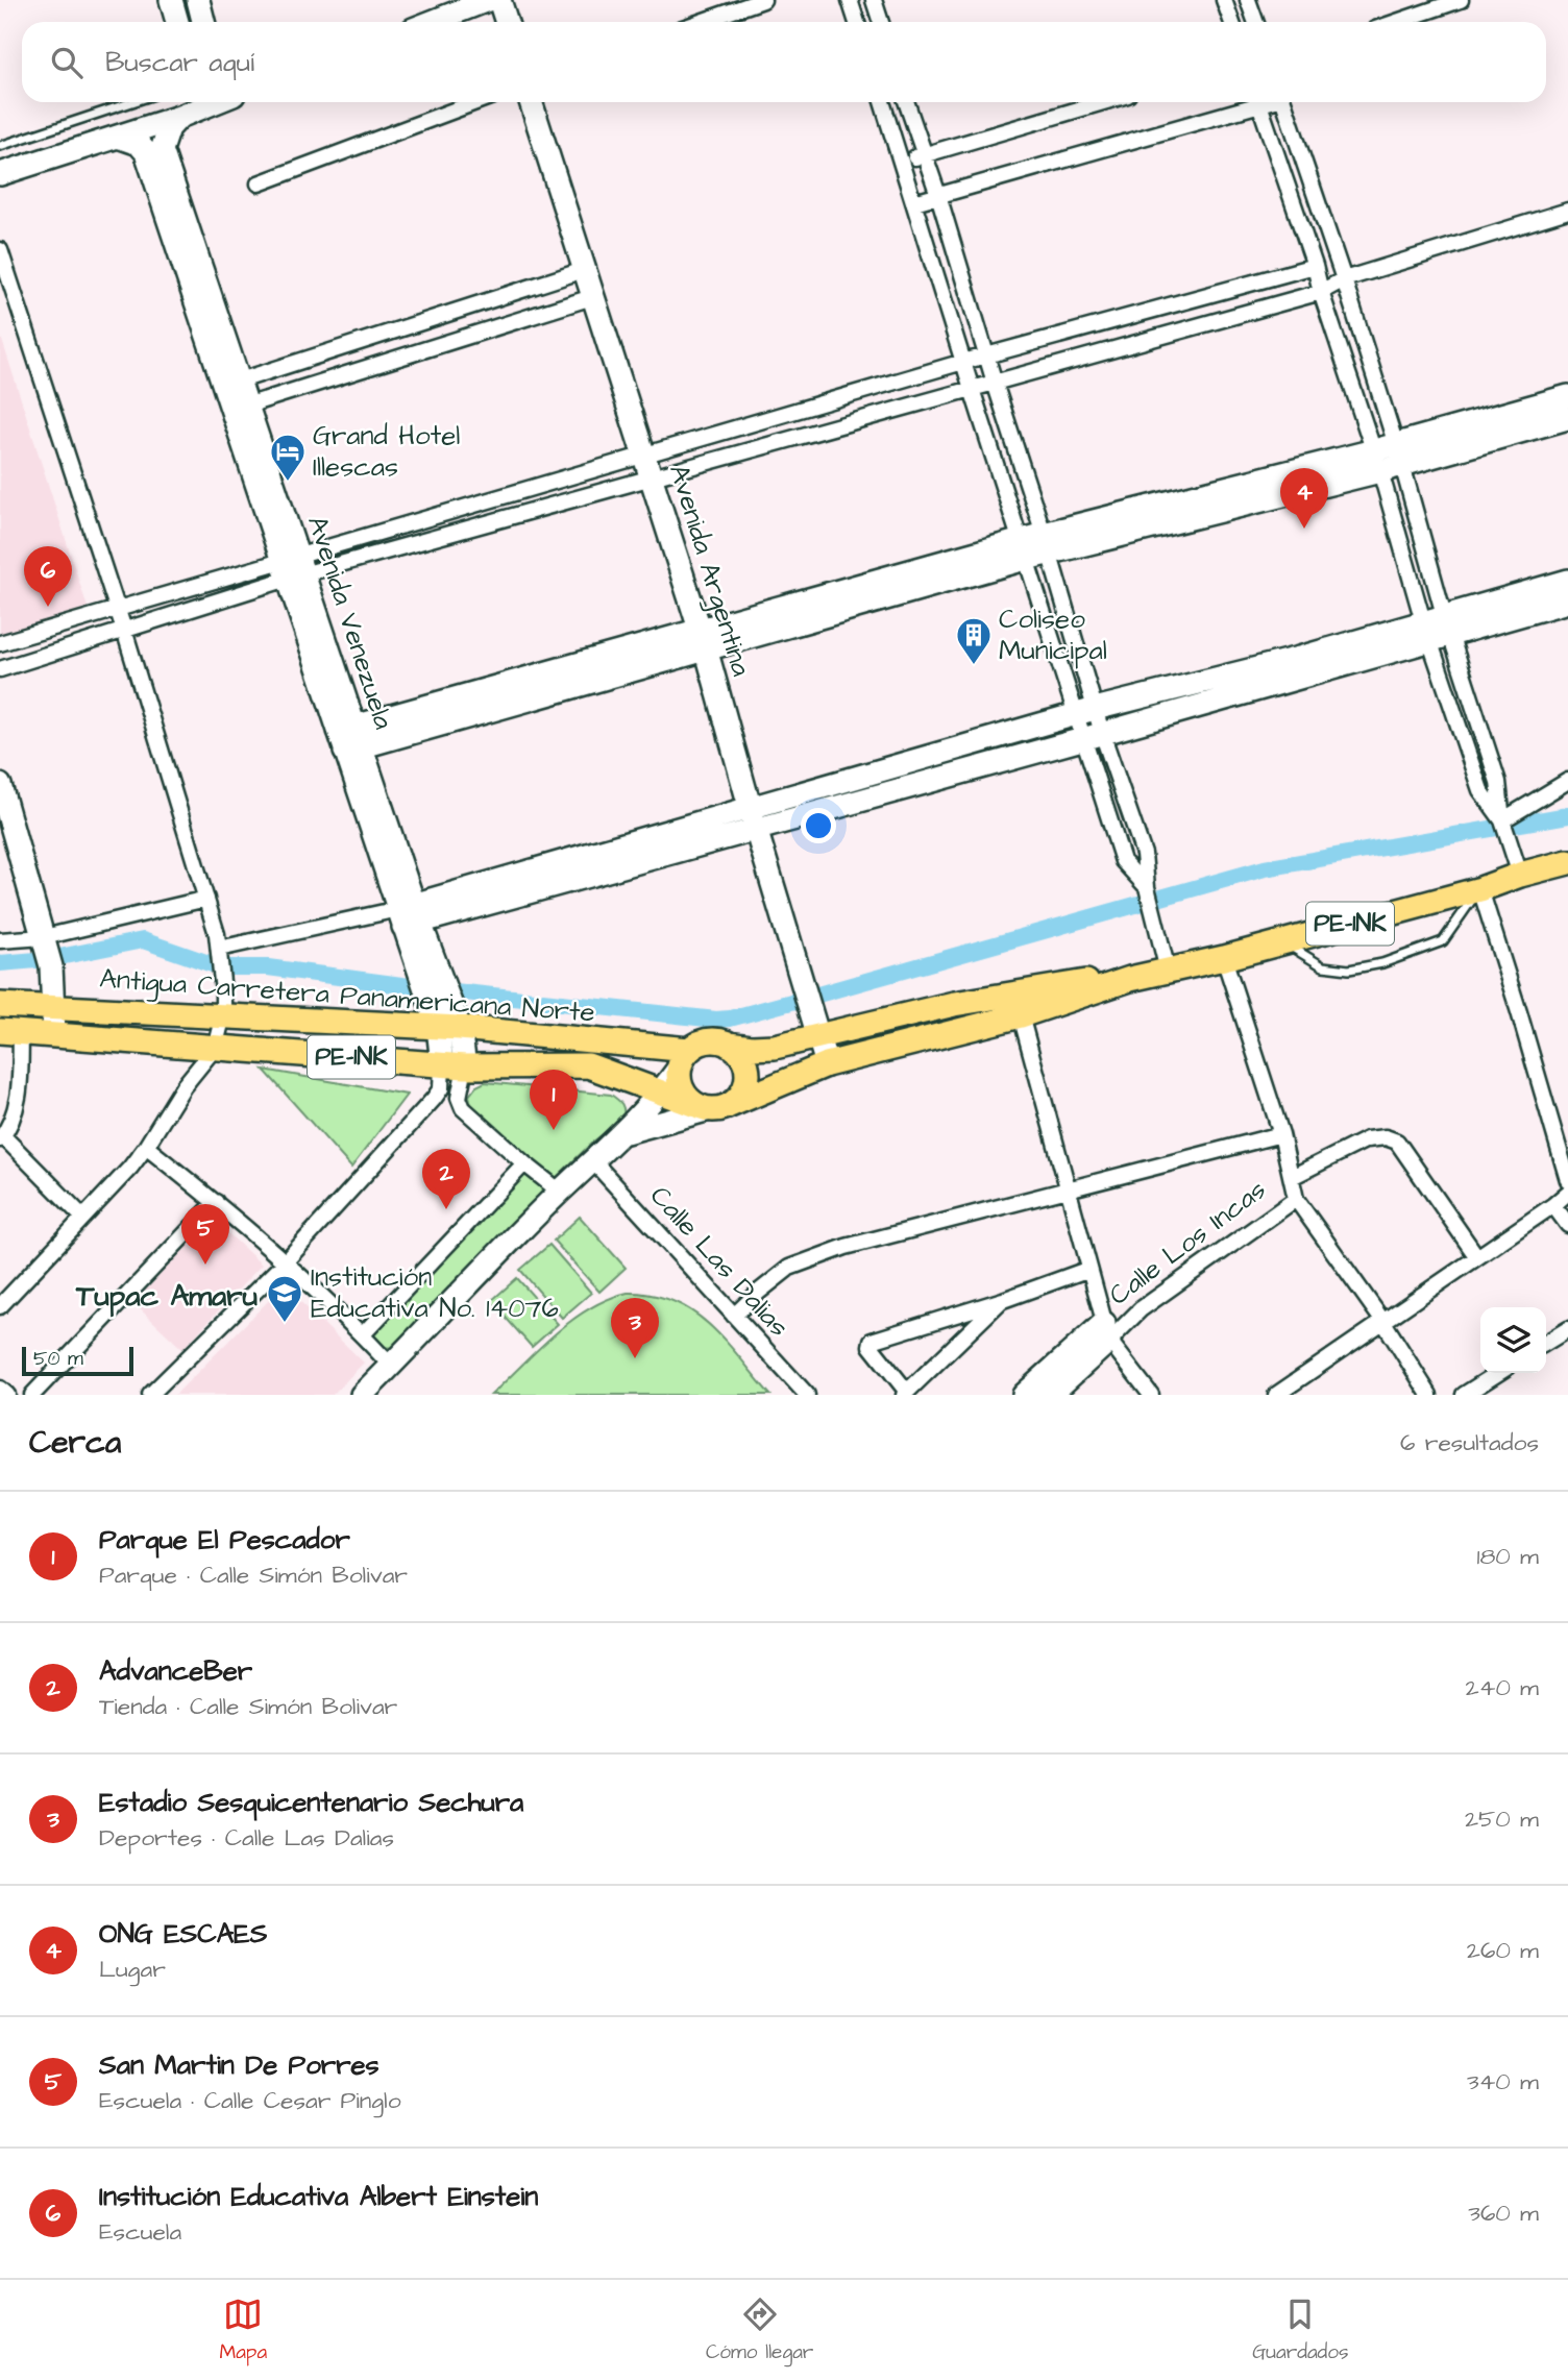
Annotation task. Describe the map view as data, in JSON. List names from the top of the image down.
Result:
{
  "streets": {
    "main road": ["PE-1NK", "Antigua Carretera Panamericana Norte"],
    "street": [
      "Avenida Argentina",
      "Avenida Venezuela",
      "Calle Los Incas",
      "Calle Las Dalias"
    ]
  },
  "crossings": [
    ["Avenida Argentina", "PE-1NK"],
    ["Avenida Venezuela", "Antigua Carretera Panamericana Norte"],
    ["PE-1NK", "Antigua Carretera Panamericana Norte"]
  ],
  "districts": ["Tupac Amaru"],
  "places": {
    "hotel": ["Grand Hotel Illescas"],
    "building": ["Coliseo Municipal"],
    "school or university": ["Institución Educativa No. 14076"]
  },
  "scale_bar": "50 m",
  "page": {
    "search": "Buscar aquí",
    "pins": [
      "4",
      "6",
      "1",
      "2",
      "5",
      "3"
    ],
    "scale": "50 m",
    "heading": ["Cerca", "6 resultados"],
    "list": [
      {
        "mark": "1",
        "name": "Parque El Pescador",
        "note": "Parque · Calle Simón Bolivar",
        "value": "180 m"
      },
      {
        "mark": "2",
        "name": "AdvanceBer",
        "note": "Tienda · Calle Simón Bolivar",
        "value": "240 m"
      },
      {
        "mark": "3",
        "name": "Estadio Sesquicentenario Sechura",
        "note": "Deportes · Calle Las Dalias",
        "value": "250 m"
      },
      {
        "mark": "4",
        "name": "ONG ESCAES",
        "note": "Lugar",
        "value": "260 m"
      },
      {
        "mark": "5",
        "name": "San Martin De Porres",
        "note": "Escuela · Calle Cesar Pinglo",
        "value": "340 m"
      },
      {
        "mark": "6",
        "name": "Institución Educativa Albert Einstein",
        "note": "Escuela",
        "value": "360 m"
      }
    ],
    "nav": ["Mapa", "Cómo llegar", "Guardados"]
  }
}
